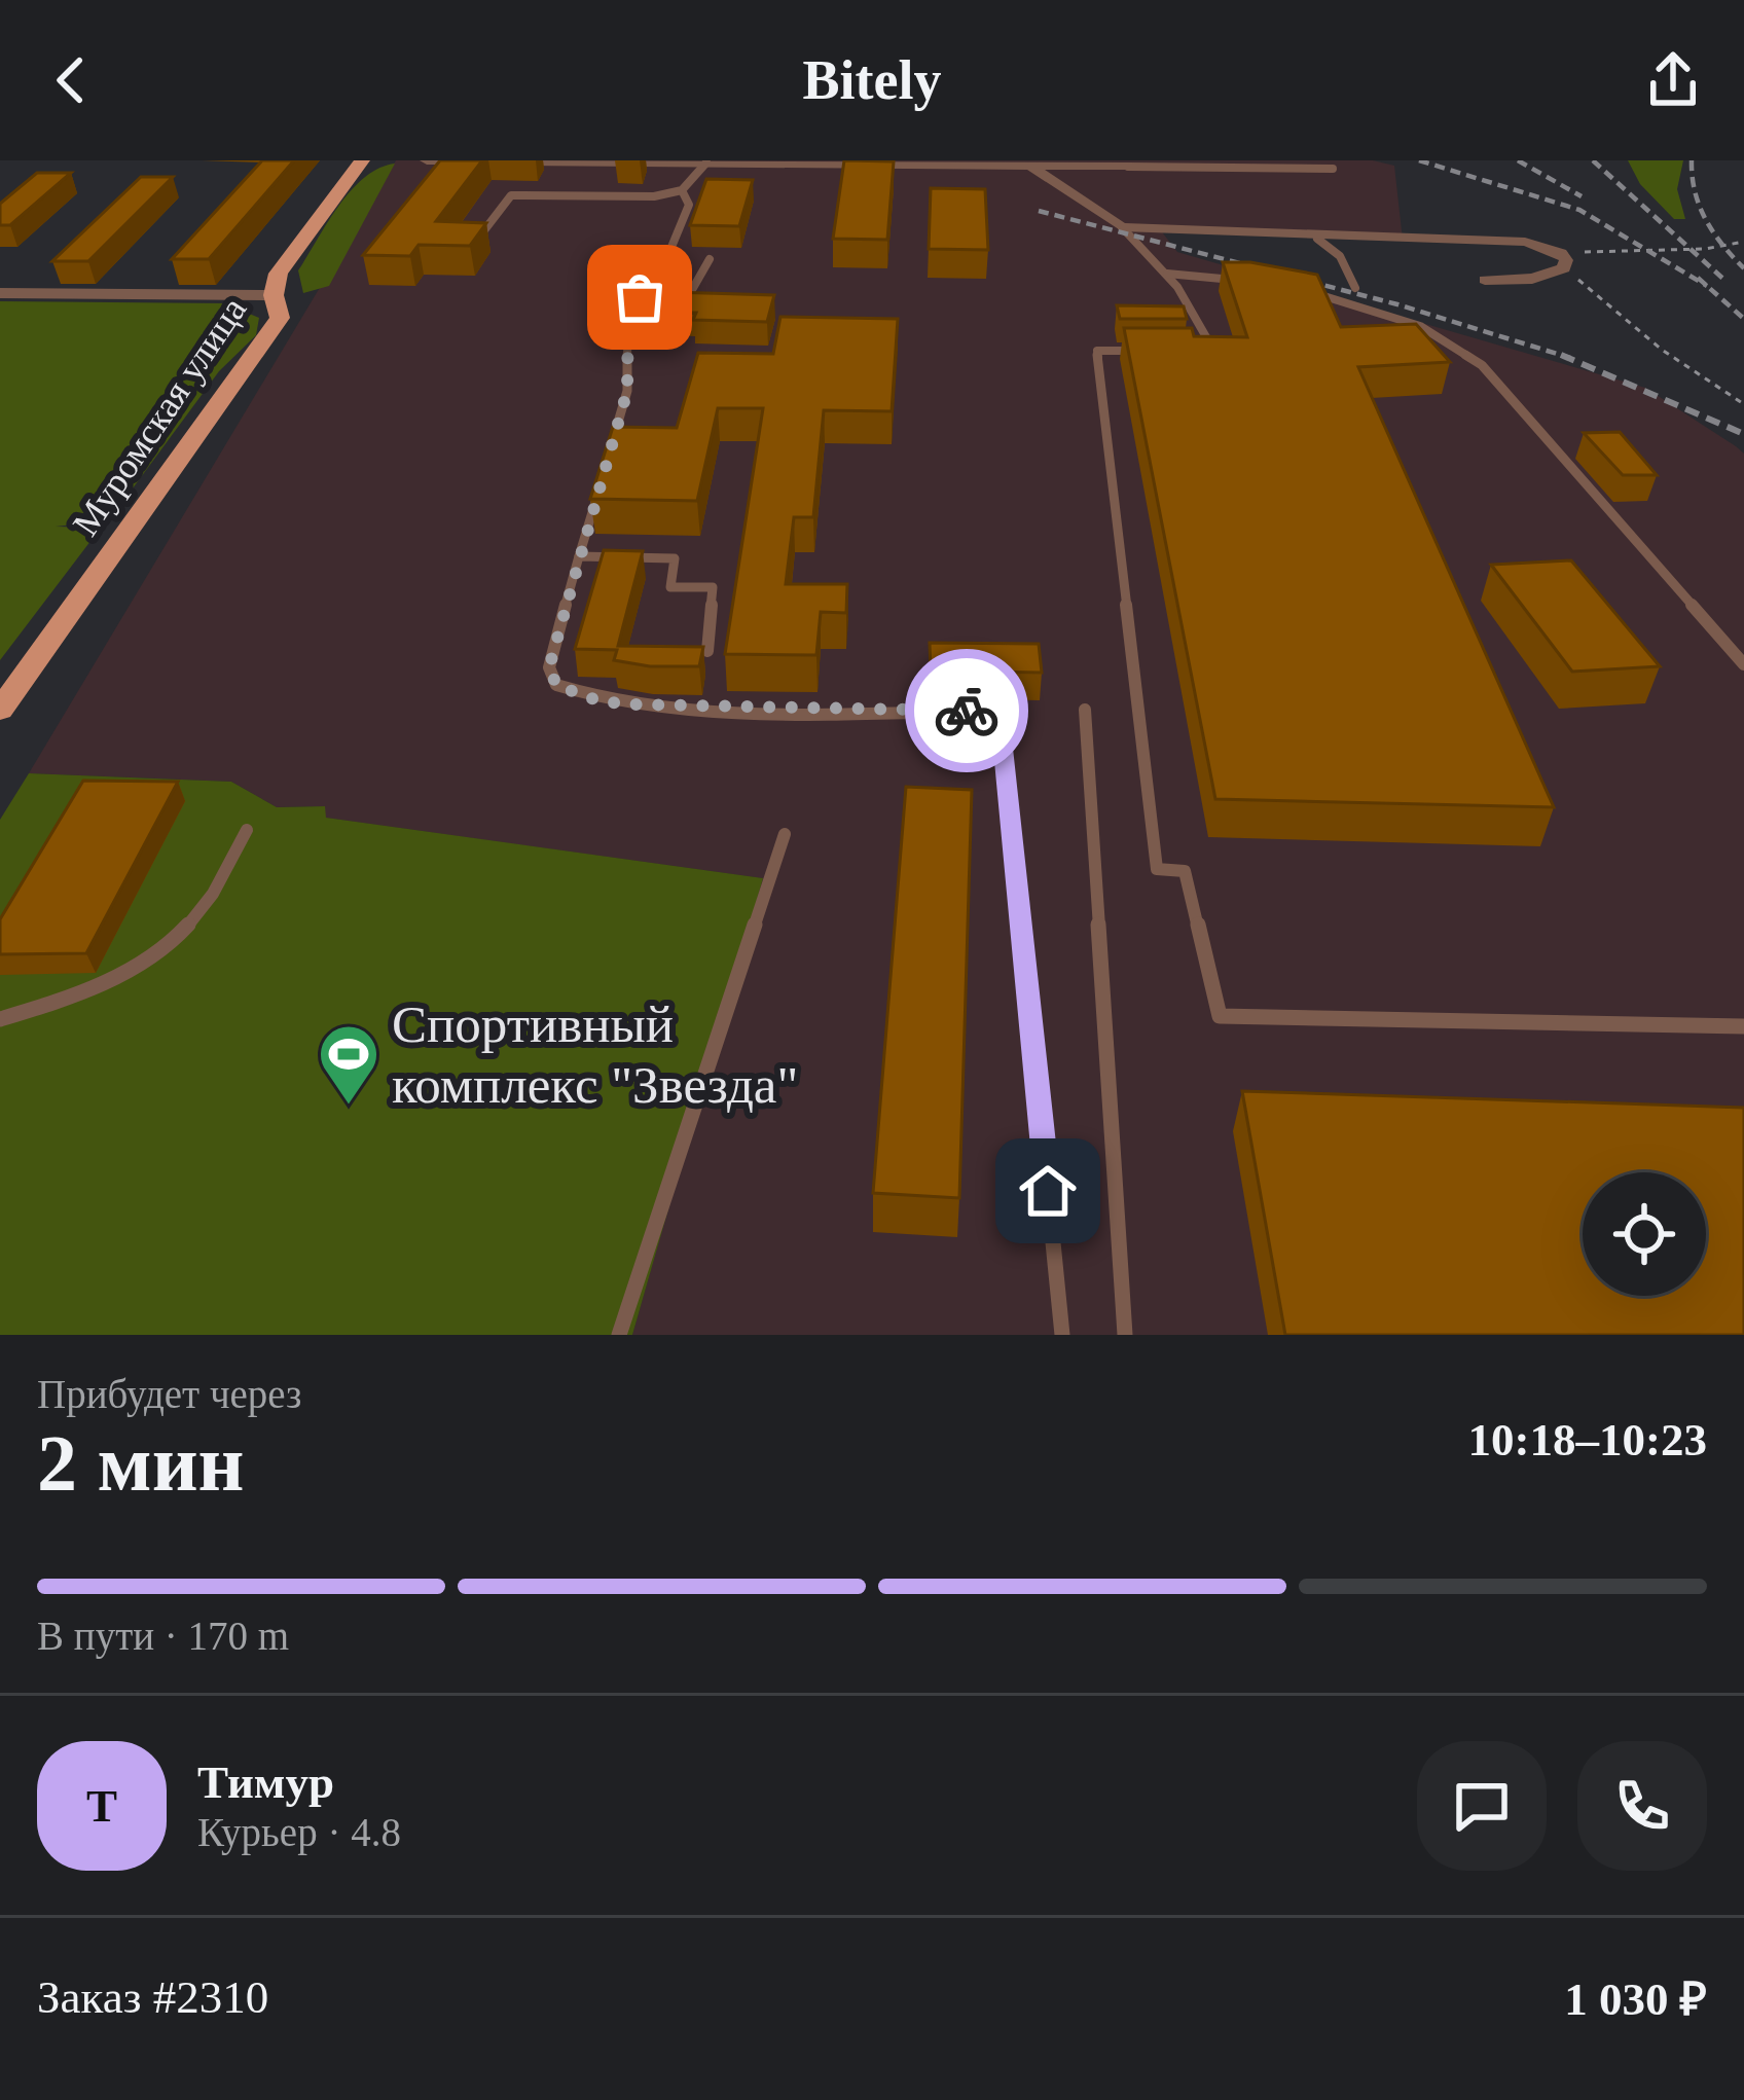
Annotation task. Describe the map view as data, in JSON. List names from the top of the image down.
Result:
{
  "streets": {
    "main road": ["Муромская улица"]
  },
  "places": {
    "sports": ["Спортивный комплекс \"Звезда\""]
  },
  "page": {
    "header": "Bitely",
    "heading": ["2 мин", "Прибудет через", "10:18–10:23"],
    "panel": [
      "Тимур",
      "Курьер · 4.8",
      "Заказ #2310",
      "1 030 ₽"
    ],
    "bar": "В пути · 170 m",
    "round": "Т"
  }
}
